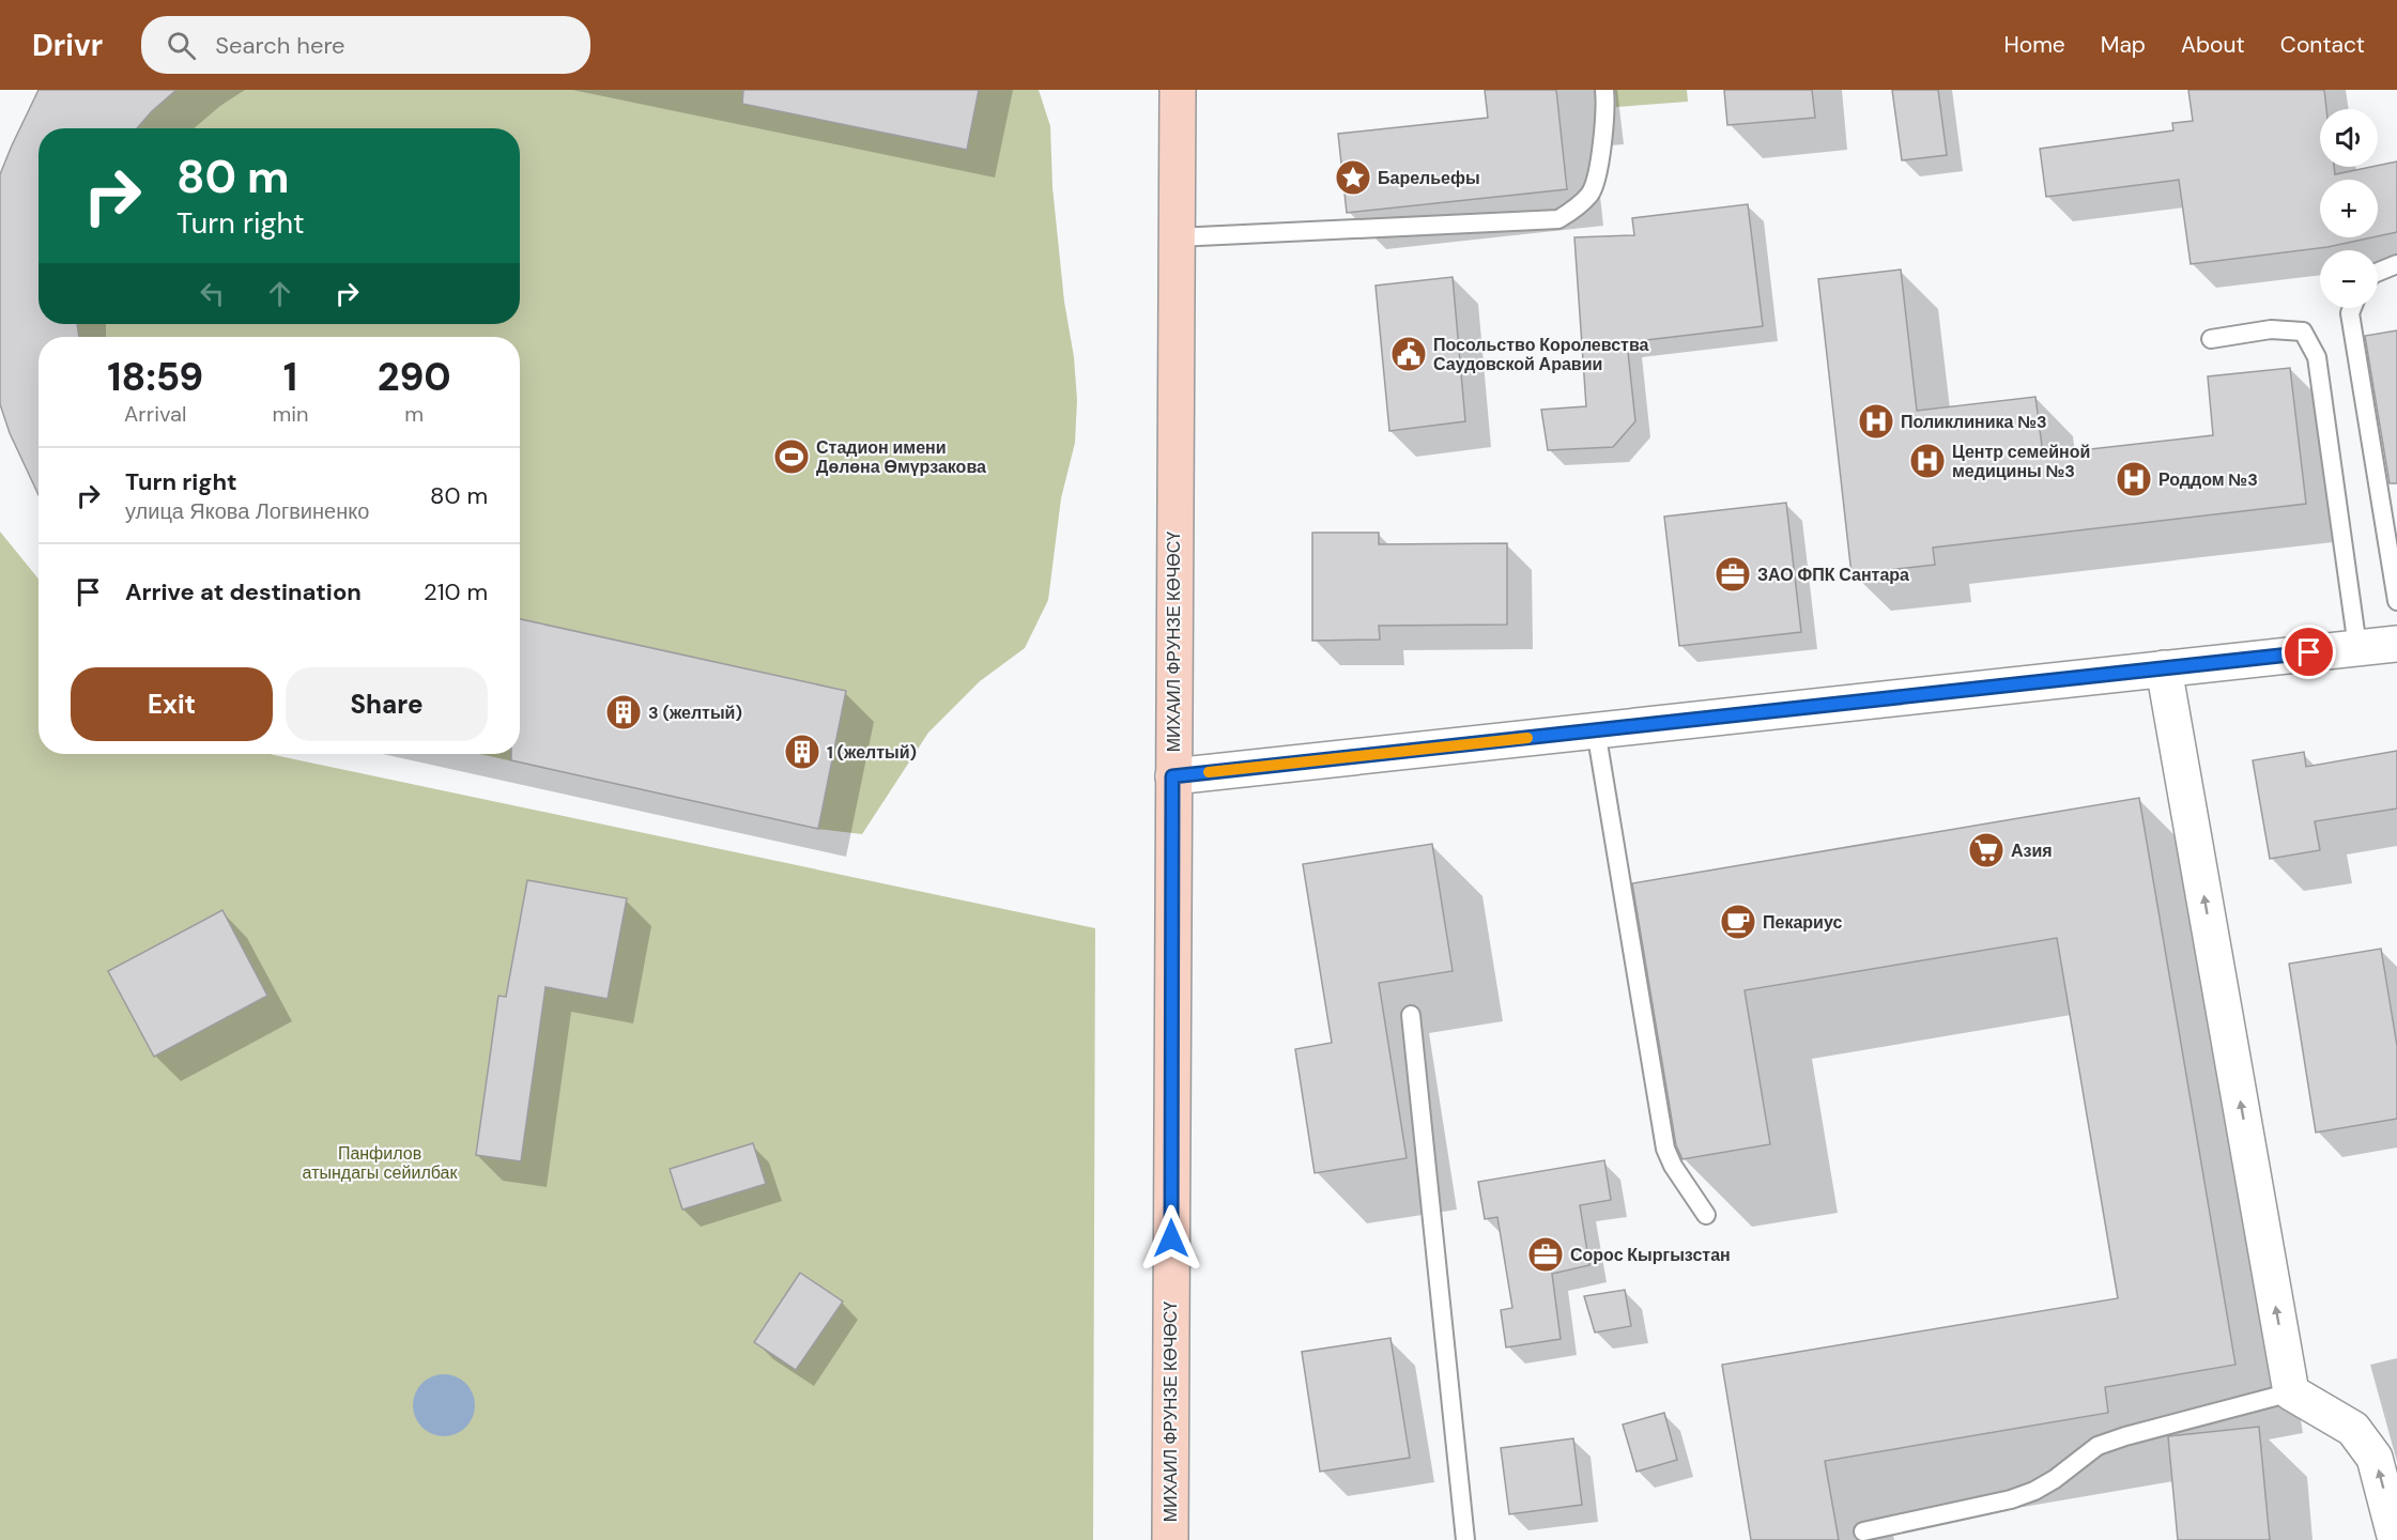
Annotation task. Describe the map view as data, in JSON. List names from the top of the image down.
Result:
{
  "streets": {
    "main road": ["МИХАИЛ ФРУНЗЕ КӨЧӨСҮ"]
  },
  "parks": ["Панфилов атындагы сейилбак"],
  "places": {
    "place": ["Барельефы"],
    "public building": ["Посольство Королевства Саудовской Аравии"],
    "hospital": ["Поликлиника №3", "Центр семейной медицины №3", "Роддом №3"],
    "sports": ["Стадион имени Дөлөна Өмүрзакова"],
    "office": ["ЗАО ФПК Сантара", "Сорос Кыргызстан"],
    "building": ["3 (желтый)", "1 (желтый)"],
    "supermarket": ["Азия"],
    "cafe": ["Пекариус"]
  },
  "page": {
    "header": "Drivr",
    "search": "Search here",
    "nav": [
      "Home",
      "Map",
      "About",
      "Contact"
    ],
    "map_buttons": ["+", "−"],
    "turn": ["80 m", "Turn right"],
    "eta": [
      "18:59",
      "Arrival",
      "1",
      "min",
      "290",
      "m"
    ],
    "list": [
      {
        "name": "Turn right",
        "note": "улица Якова Логвиненко",
        "value": "80 m"
      },
      {
        "name": "Arrive at destination",
        "value": "210 m"
      }
    ],
    "buttons": ["Exit", "Share"]
  }
}
